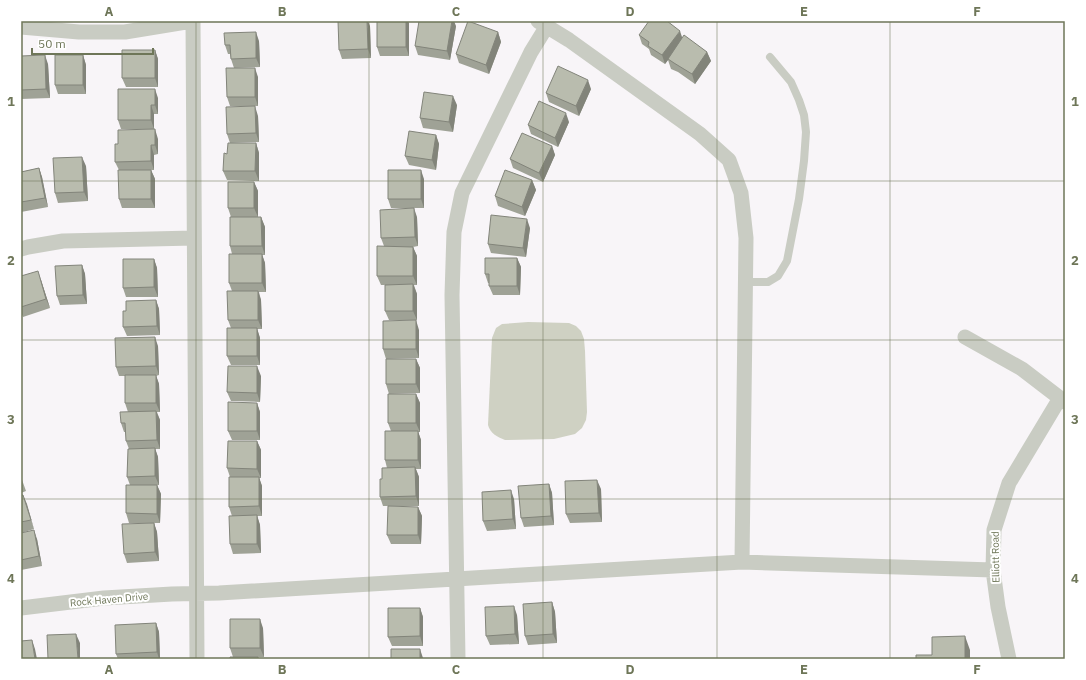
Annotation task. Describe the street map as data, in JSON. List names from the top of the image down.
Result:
{
  "streets": {
    "street": ["Elliott Road", "Rock Haven Drive"]
  },
  "crossings": [
    ["Elliott Road", "Rock Haven Drive"]
  ],
  "scale_bar": "50 m",
  "grid": {
    "columns": [
      "A",
      "B",
      "C",
      "D",
      "E",
      "F"
    ],
    "rows": [
      "1",
      "2",
      "3",
      "4"
    ]
  }
}
